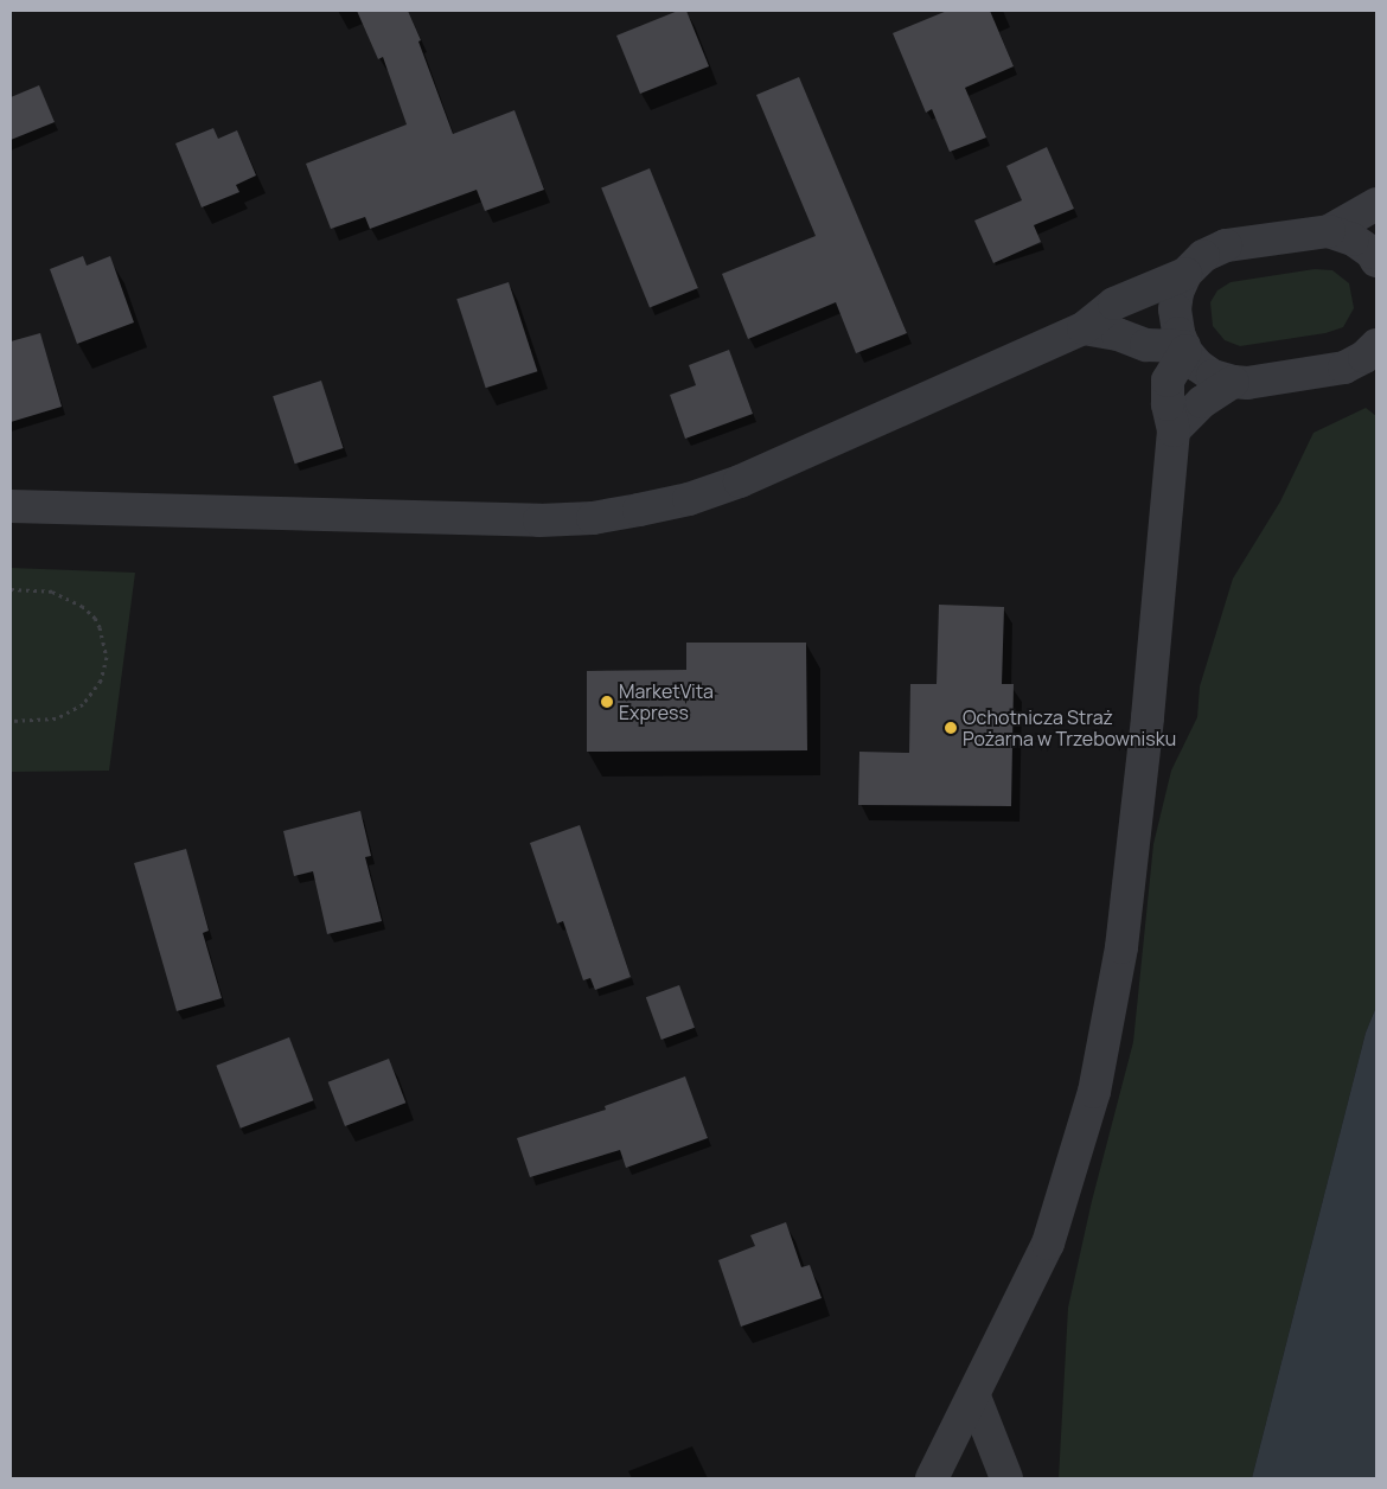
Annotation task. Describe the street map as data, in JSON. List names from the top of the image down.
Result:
{
  "places": ["MarketVita Express", "Ochotnicza Straż Pożarna w Trzebownisku"]
}
